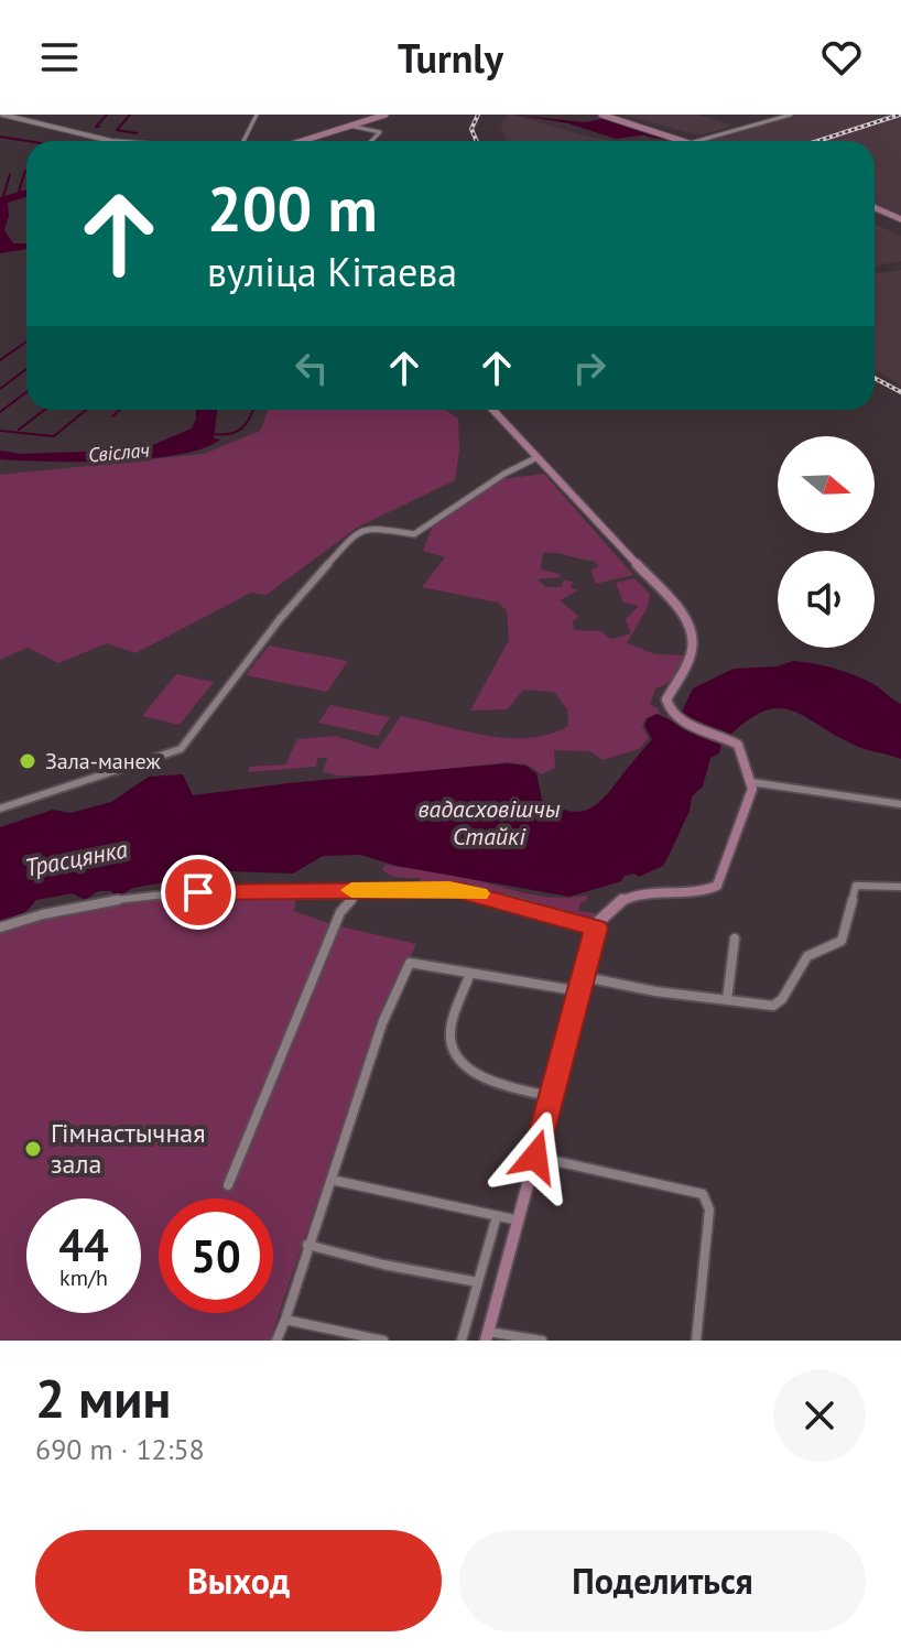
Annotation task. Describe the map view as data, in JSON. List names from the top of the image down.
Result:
{
  "water": ["Свіслач", "вадасховішчы Стайкі", "Трасцянка"],
  "places": ["Зала-манеж", "Гімнастычная зала"],
  "north": "right",
  "page": {
    "header": "Turnly",
    "turn": ["200 m", "вуліца Кітаева"],
    "speed": "44 km/h",
    "limit": "50",
    "heading": ["2 мин", "690 m · 12:58"],
    "buttons": ["Выход", "Поделиться"]
  }
}
